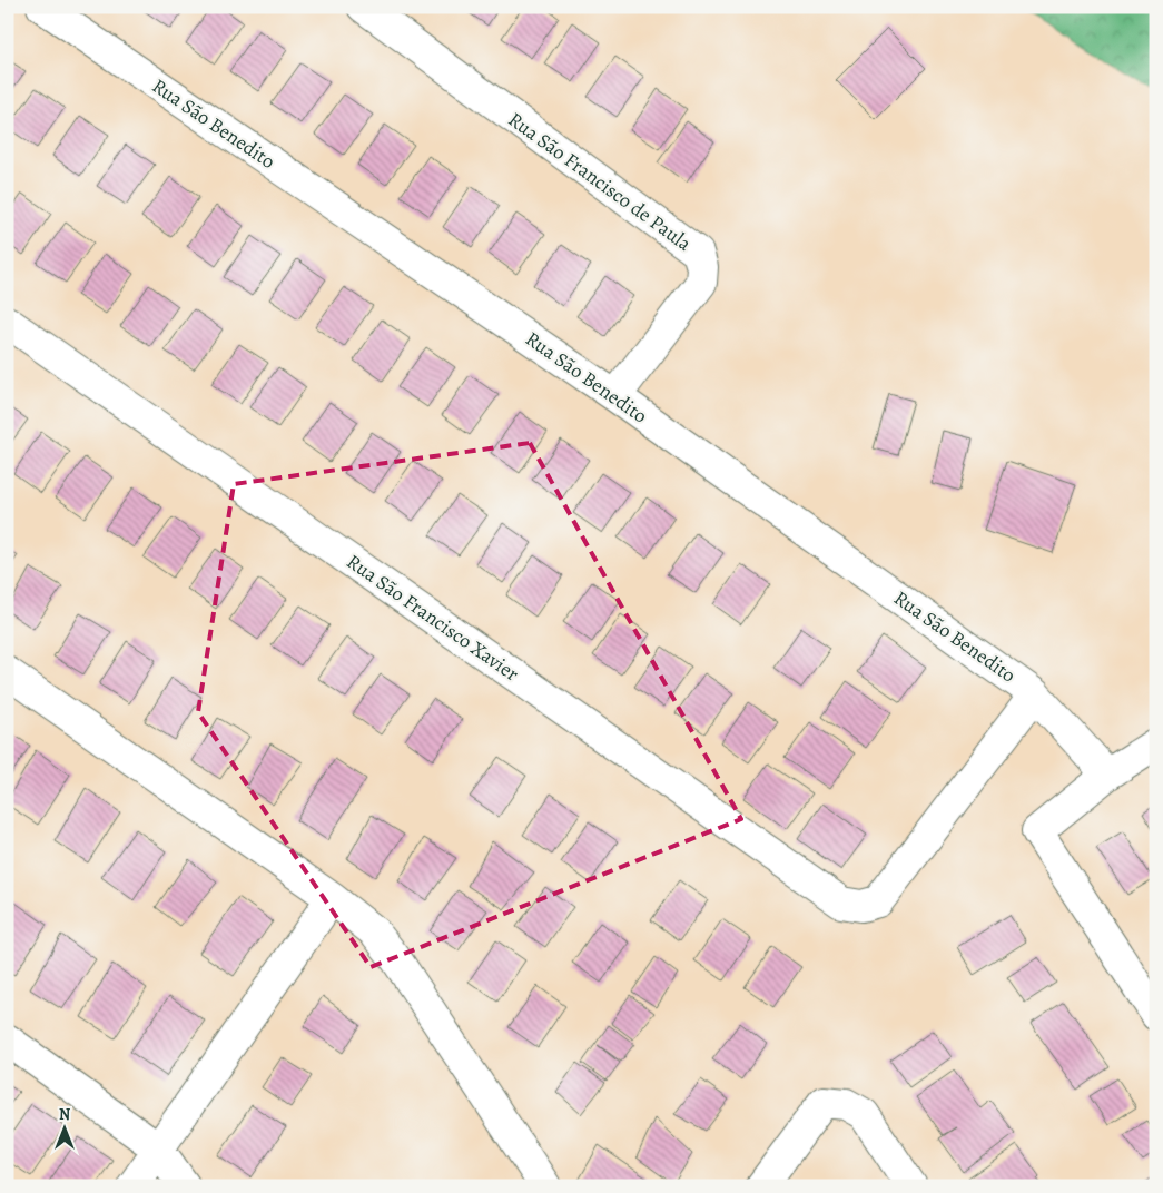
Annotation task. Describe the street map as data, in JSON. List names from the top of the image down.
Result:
{
  "streets": {
    "street": ["Rua São Benedito", "Rua São Francisco de Paula", "Rua São Francisco Xavier"]
  },
  "crossings": [
    ["Rua São Benedito", "Rua São Francisco de Paula"],
    ["Rua São Benedito", "Rua São Francisco Xavier"]
  ],
  "north": "top"
}
